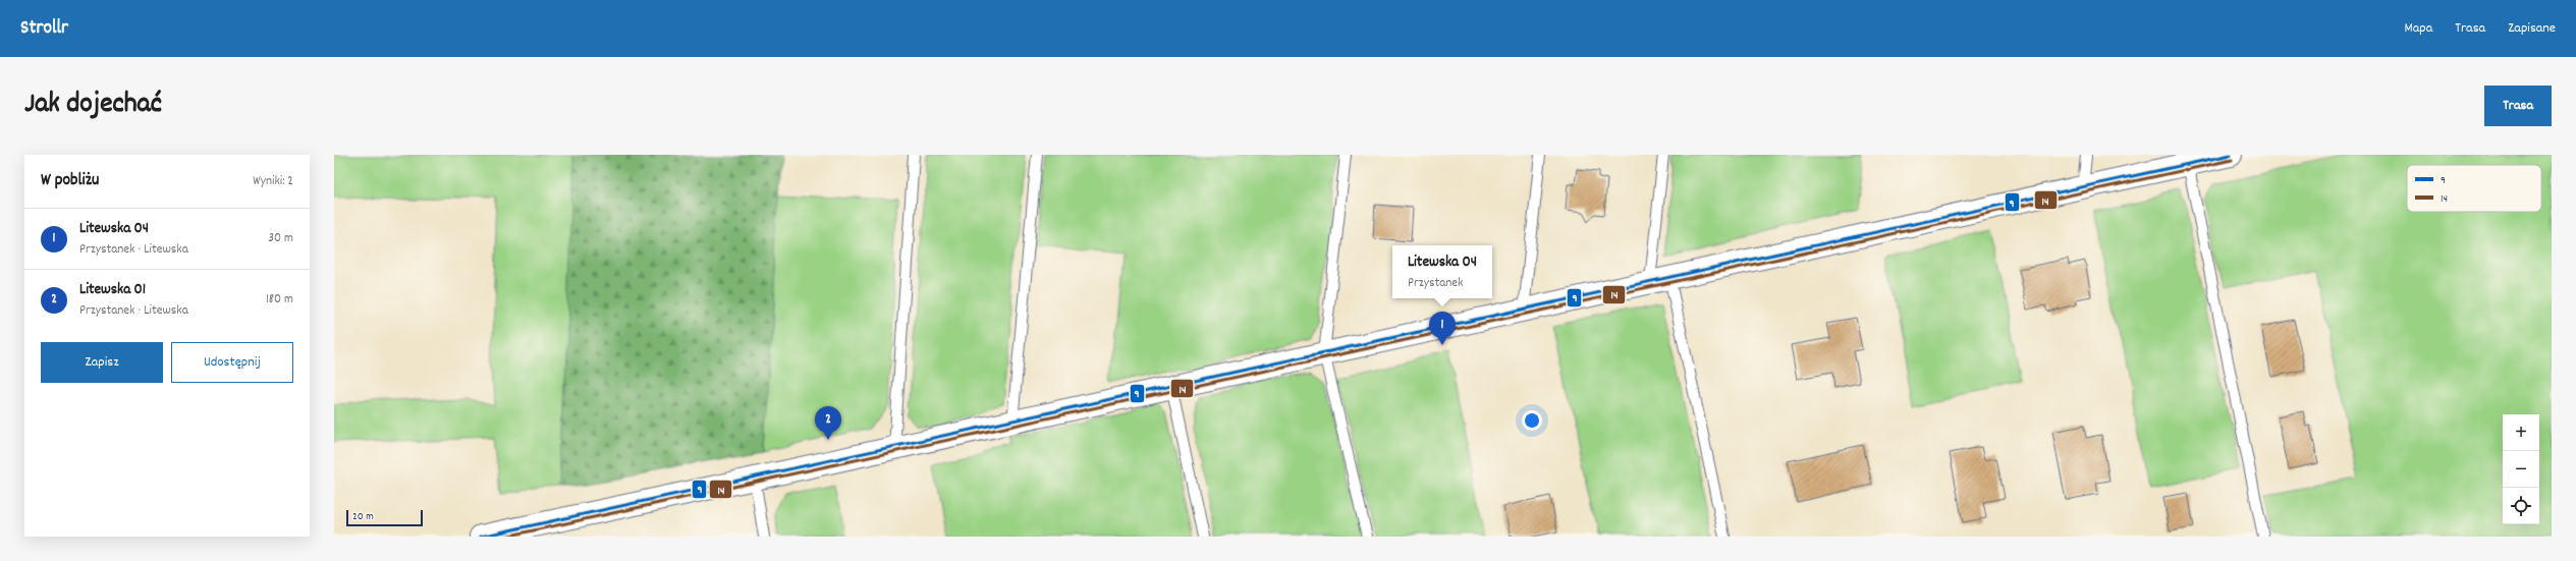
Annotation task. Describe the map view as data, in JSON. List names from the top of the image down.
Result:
{
  "lines": ["transit line 9", "transit line 14"],
  "legend": ["9", "14"],
  "scale_bar": "20 m",
  "page": {
    "header": "Strollr",
    "nav": ["Mapa", "Trasa", "Zapisane"],
    "title": "Jak dojechać",
    "buttons": [
      "Trasa",
      ["Zapisz", "Udostępnij"]
    ],
    "heading": ["W pobliżu", "Wyniki: 2"],
    "list": [
      {
        "mark": "1",
        "name": "Litewska 04",
        "note": "Przystanek · Litewska",
        "value": "30 m"
      },
      {
        "mark": "2",
        "name": "Litewska 01",
        "note": "Przystanek · Litewska",
        "value": "180 m"
      }
    ],
    "popup": ["Litewska 04", "Przystanek"],
    "pins": ["1", "2"],
    "map_buttons": ["+", "−"],
    "scale": "20 m"
  }
}
